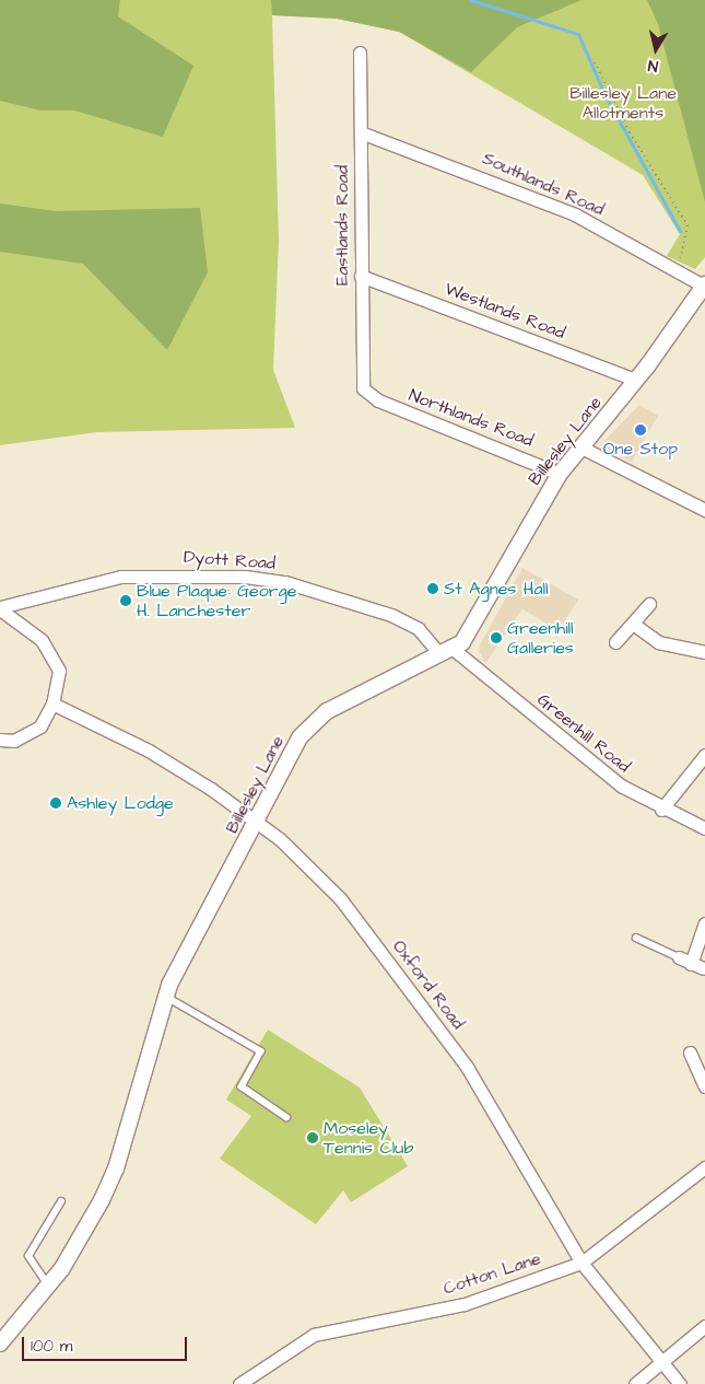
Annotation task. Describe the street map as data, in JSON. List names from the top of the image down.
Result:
{
  "streets": {
    "street": [
      "Southlands Road",
      "Eastlands Road",
      "Westlands Road",
      "Northlands Road",
      "Billesley Lane",
      "Dyott Road",
      "Greenhill Road",
      "Oxford Road",
      "Cotton Lane"
    ]
  },
  "crossings": [
    ["Southlands Road", "Eastlands Road"],
    ["Southlands Road", "Billesley Lane"],
    ["Eastlands Road", "Westlands Road"],
    ["Eastlands Road", "Northlands Road"],
    ["Westlands Road", "Billesley Lane"],
    ["Northlands Road", "Billesley Lane"],
    ["Billesley Lane", "Dyott Road"],
    ["Billesley Lane", "Greenhill Road"],
    ["Billesley Lane", "Oxford Road"],
    ["Dyott Road", "Greenhill Road"],
    ["Oxford Road", "Cotton Lane"]
  ],
  "parks": ["Billesley Lane Allotments"],
  "places": [
    "One Stop",
    "St Agnes Hall",
    "Blue Plaque: George H. Lanchester",
    "Greenhill Galleries",
    "Ashley Lodge",
    "Moseley Tennis Club"
  ],
  "scale_bar": "100 m",
  "north": "bottom"
}
